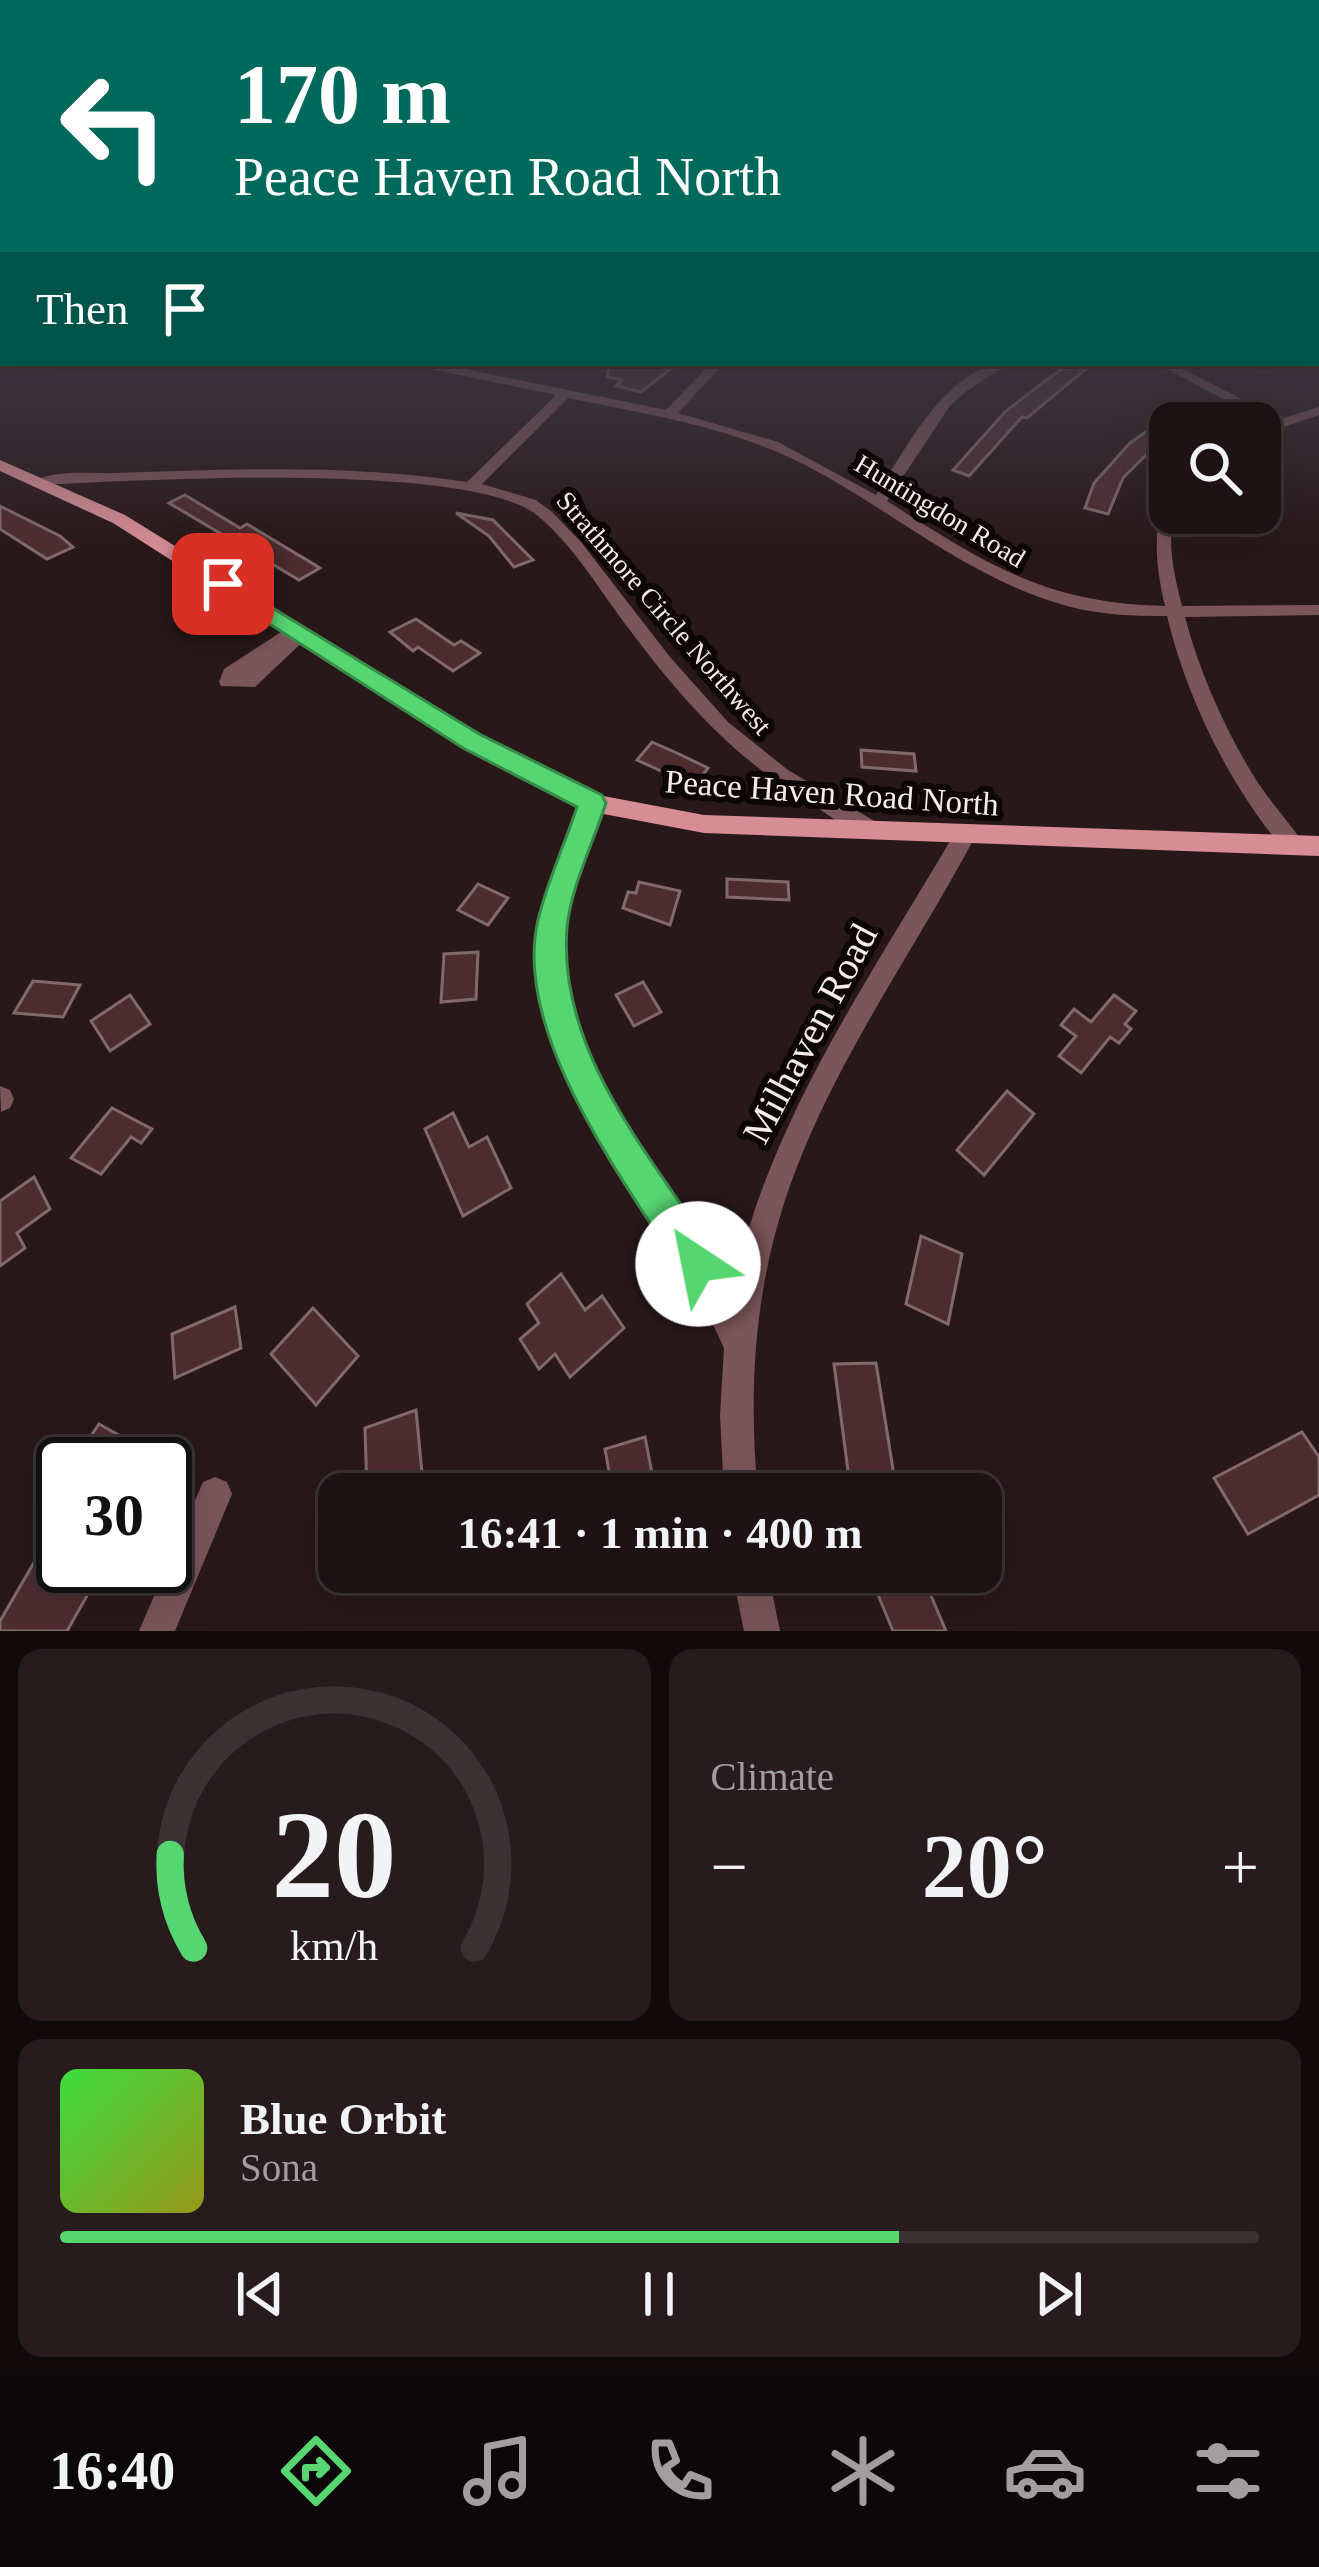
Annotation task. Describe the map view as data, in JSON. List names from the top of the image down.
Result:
{
  "streets": {
    "main road": ["Peace Haven Road North"],
    "street": ["Huntingdon Road", "Strathmore Circle Northwest", "Milhaven Road"]
  },
  "crossings": [
    ["Strathmore Circle Northwest", "Peace Haven Road North"],
    ["Peace Haven Road North", "Milhaven Road"]
  ],
  "page": {
    "turn": ["170 m", "Peace Haven Road North"],
    "then": "Then",
    "limit": "30",
    "trip": "16:41 · 1 min · 400 m",
    "tile": "Climate",
    "heat": ["−", "20°", "+"],
    "song": ["Blue Orbit", "Sona"],
    "tabs": "16:40",
    "gauge": ["20", "km/h"]
  }
}
